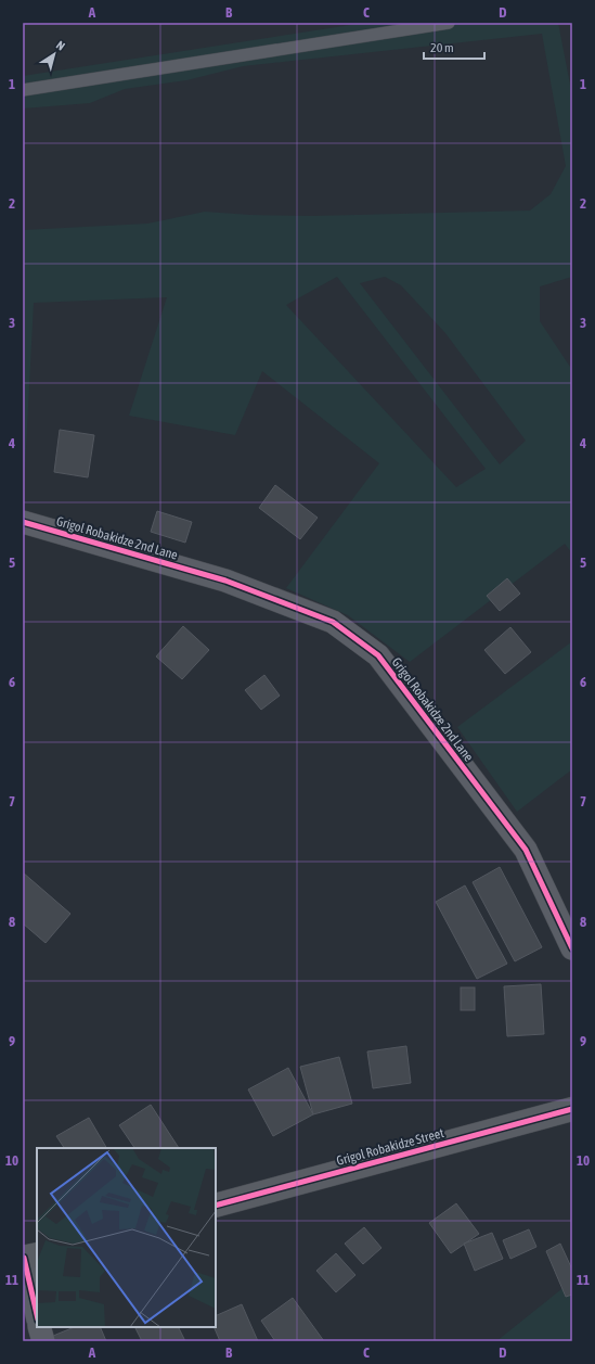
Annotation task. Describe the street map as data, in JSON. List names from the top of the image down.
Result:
{
  "streets": {
    "street": ["Grigol Robakidze 2nd Lane", "Grigol Robakidze Street"]
  },
  "scale_bar": "20 m",
  "north": "top right",
  "grid": {
    "columns": [
      "A",
      "B",
      "C",
      "D"
    ],
    "rows": [
      "1",
      "2",
      "3",
      "4",
      "5",
      "6",
      "7",
      "8",
      "9",
      "10",
      "11"
    ]
  }
}
